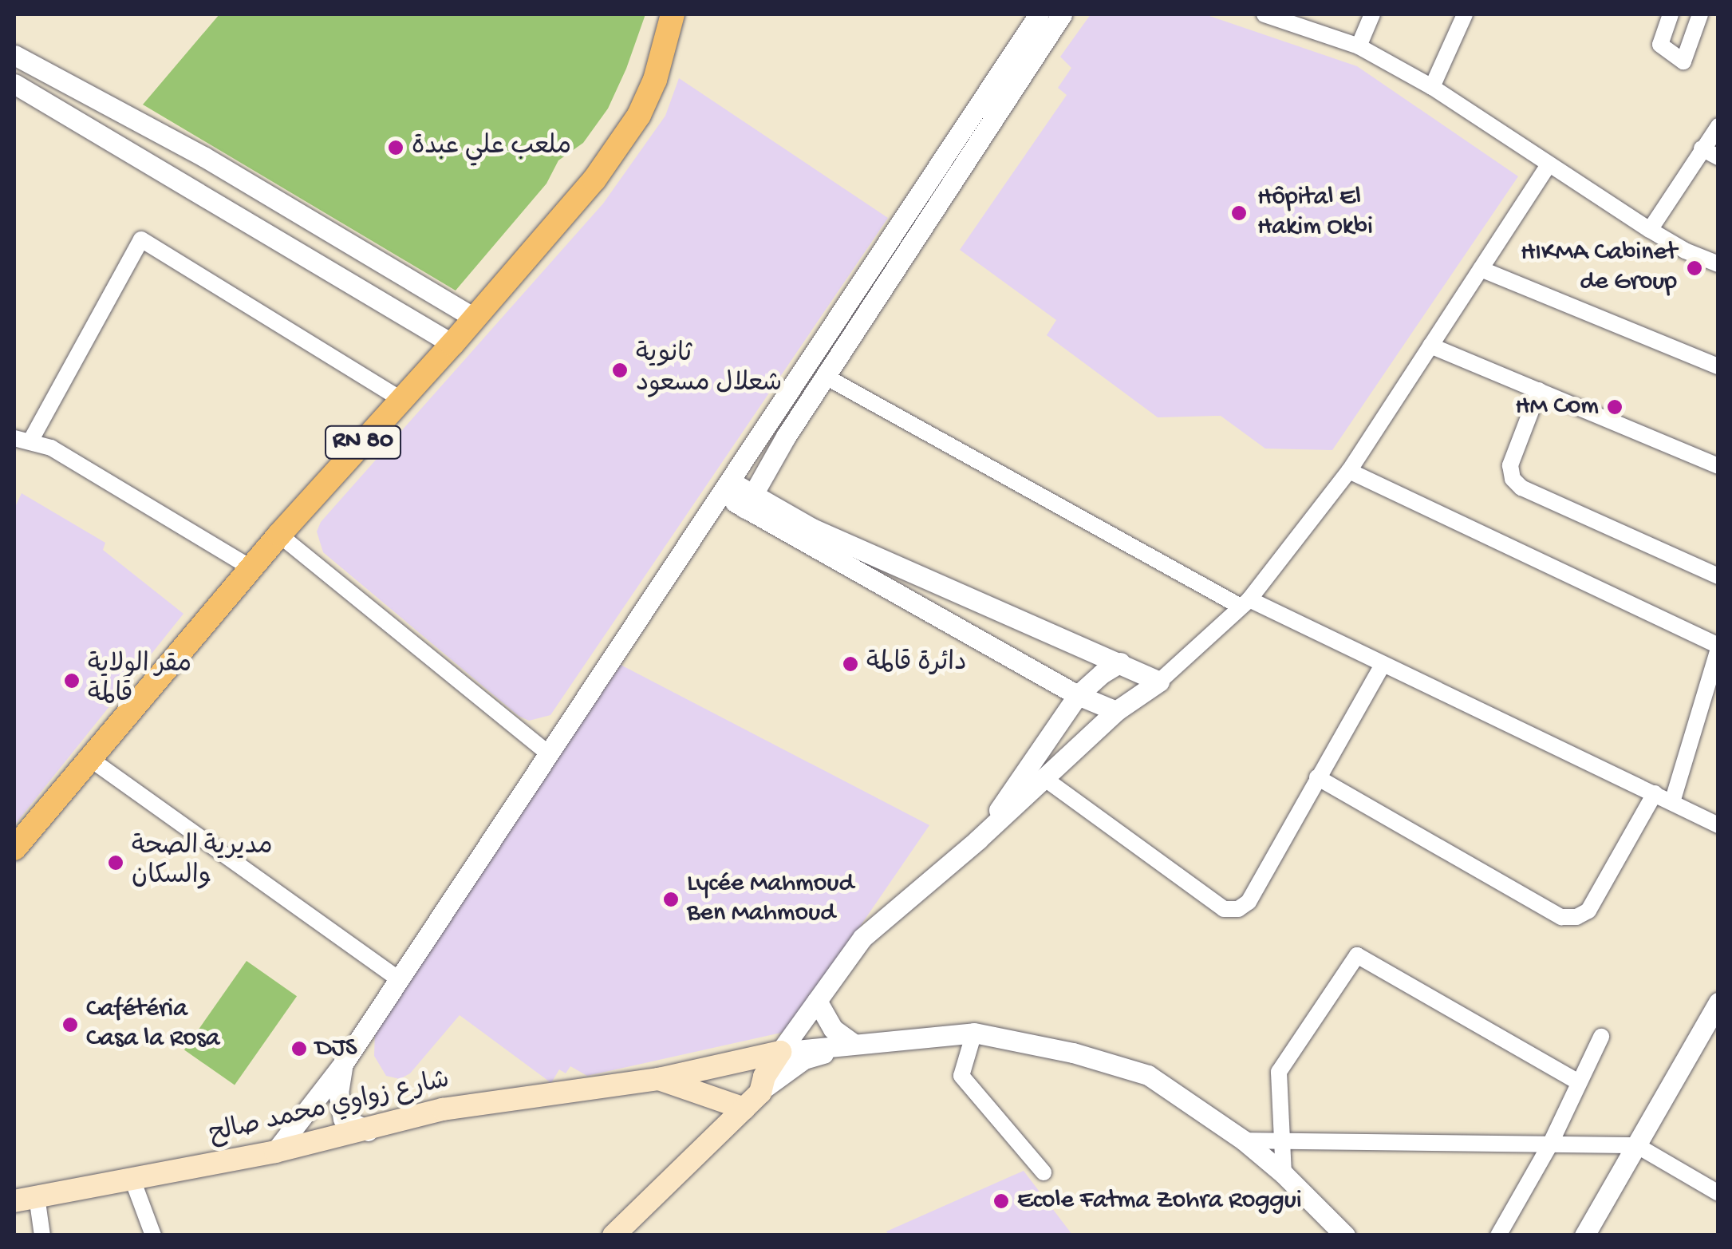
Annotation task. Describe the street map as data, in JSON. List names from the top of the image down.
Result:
{
  "streets": {
    "main road": ["RN 80", "شارع زواوي محمد صالح"]
  },
  "places": [
    "ملعب علي عبدة",
    "Hôpital El Hakim Okbi",
    "HIKMA Cabinet de Group",
    "ثانوية شعلال مسعود",
    "HM Com",
    "دائرة قالمة",
    "مقر الولاية قالمة",
    "مديرية الصحة والسكان",
    "Lycée Mahmoud Ben Mahmoud",
    "Cafétéria Casa la Rosa",
    "DJS",
    "Ecole Fatma Zohra Roggui"
  ]
}
